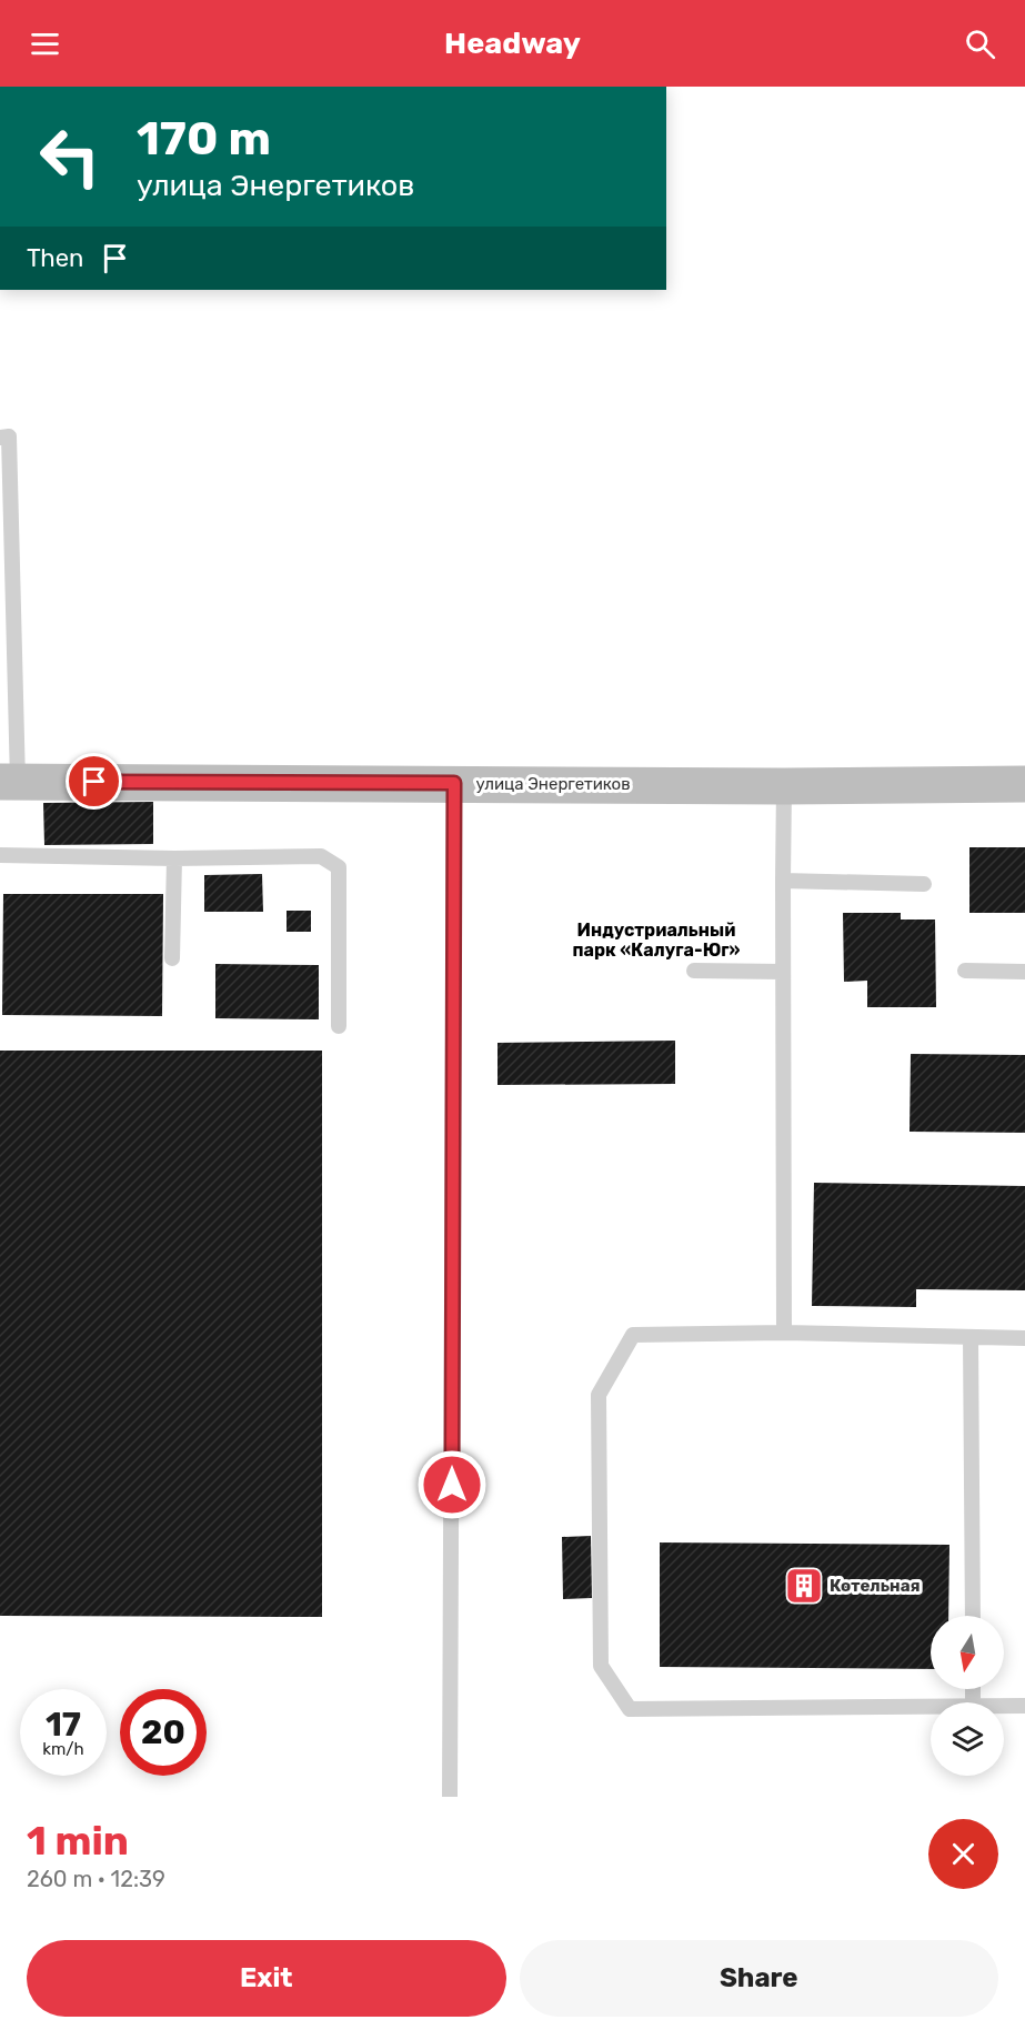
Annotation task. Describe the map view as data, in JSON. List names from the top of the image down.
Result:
{
  "streets": {
    "street": ["улица Энергетиков"]
  },
  "districts": ["Индустриальный парк «Калуга-Юг»"],
  "places": {
    "building": ["Котельная"]
  },
  "north": "bottom",
  "page": {
    "header": "Headway",
    "turn": ["170 m", "улица Энергетиков"],
    "then": "Then",
    "speed": "17 km/h",
    "limit": "20",
    "heading": ["1 min", "260 m · 12:39"],
    "buttons": ["Exit", "Share"]
  }
}
